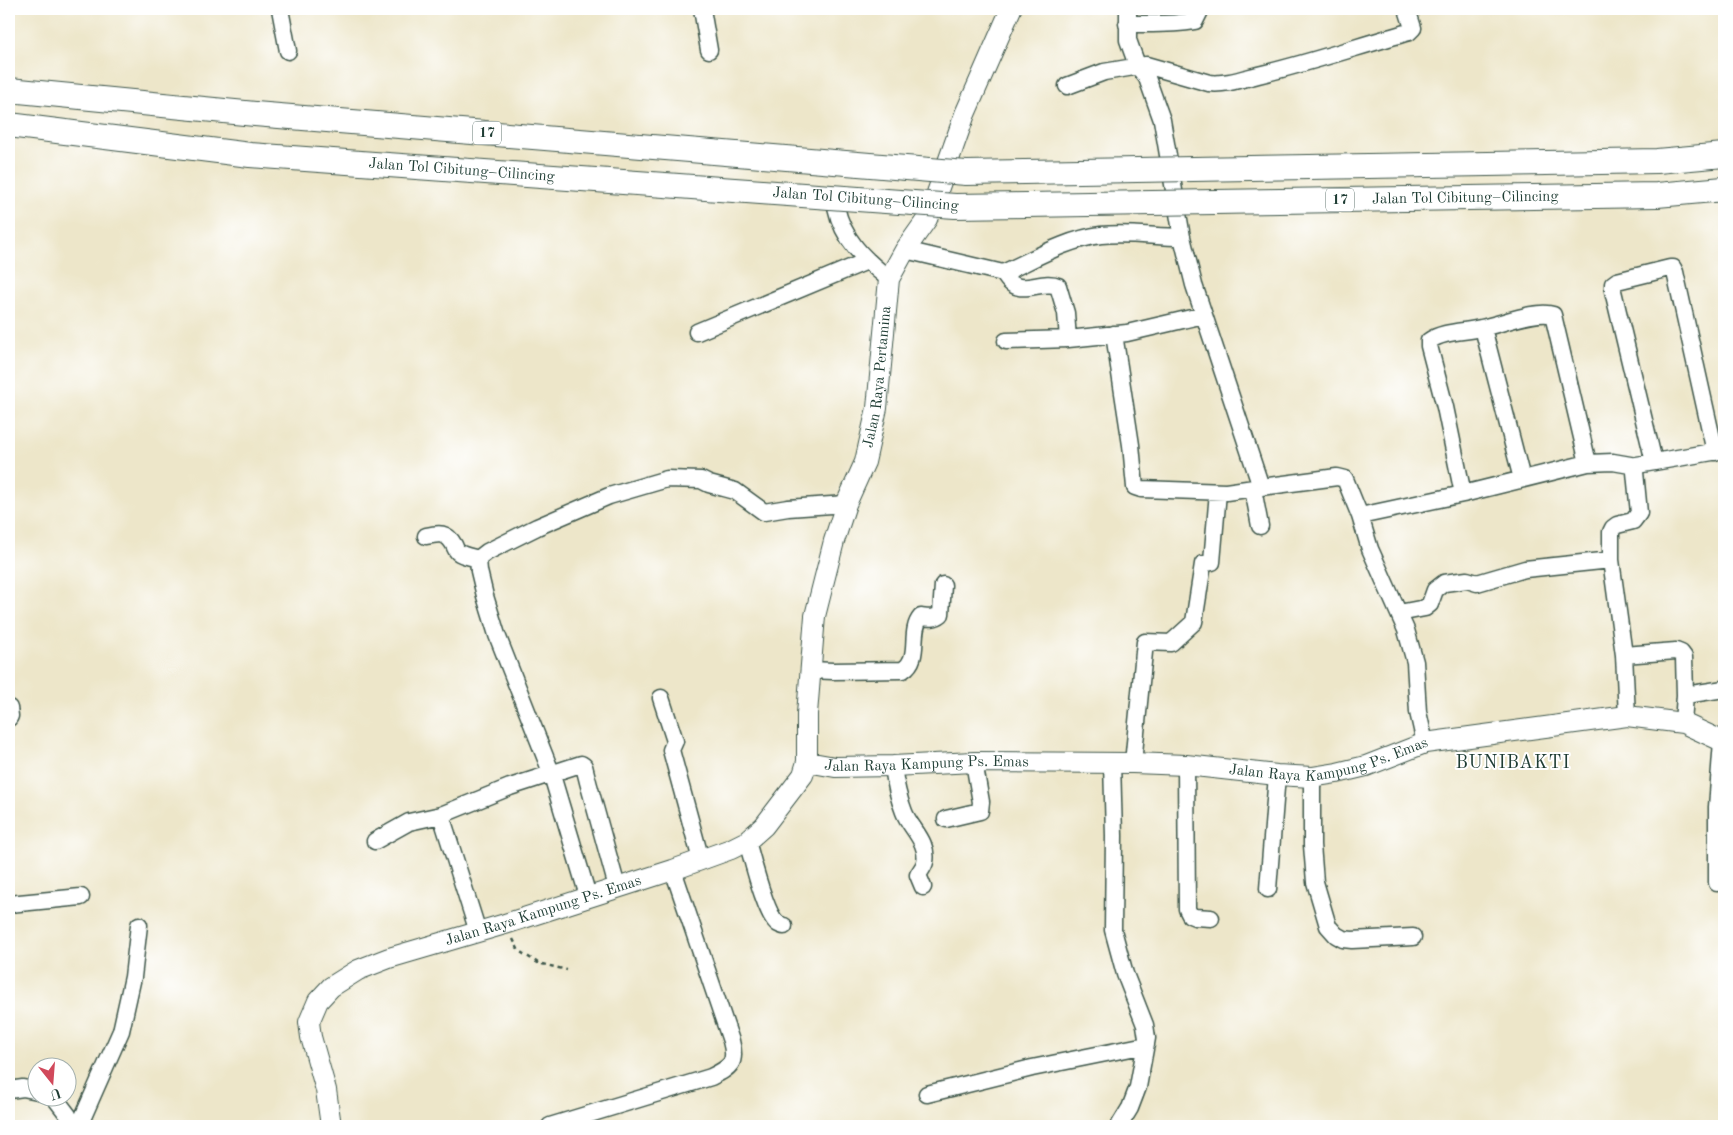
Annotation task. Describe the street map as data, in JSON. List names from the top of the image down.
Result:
{
  "streets": {
    "highway": ["17", "Jalan Tol Cibitung–Cilincing"],
    "main road": ["Jalan Raya Pertamina", "Jalan Raya Kampung Ps. Emas"]
  },
  "crossings": [
    ["Jalan Raya Pertamina", "Jalan Raya Kampung Ps. Emas"]
  ],
  "districts": ["BUNIBAKTI"],
  "north": "bottom"
}
